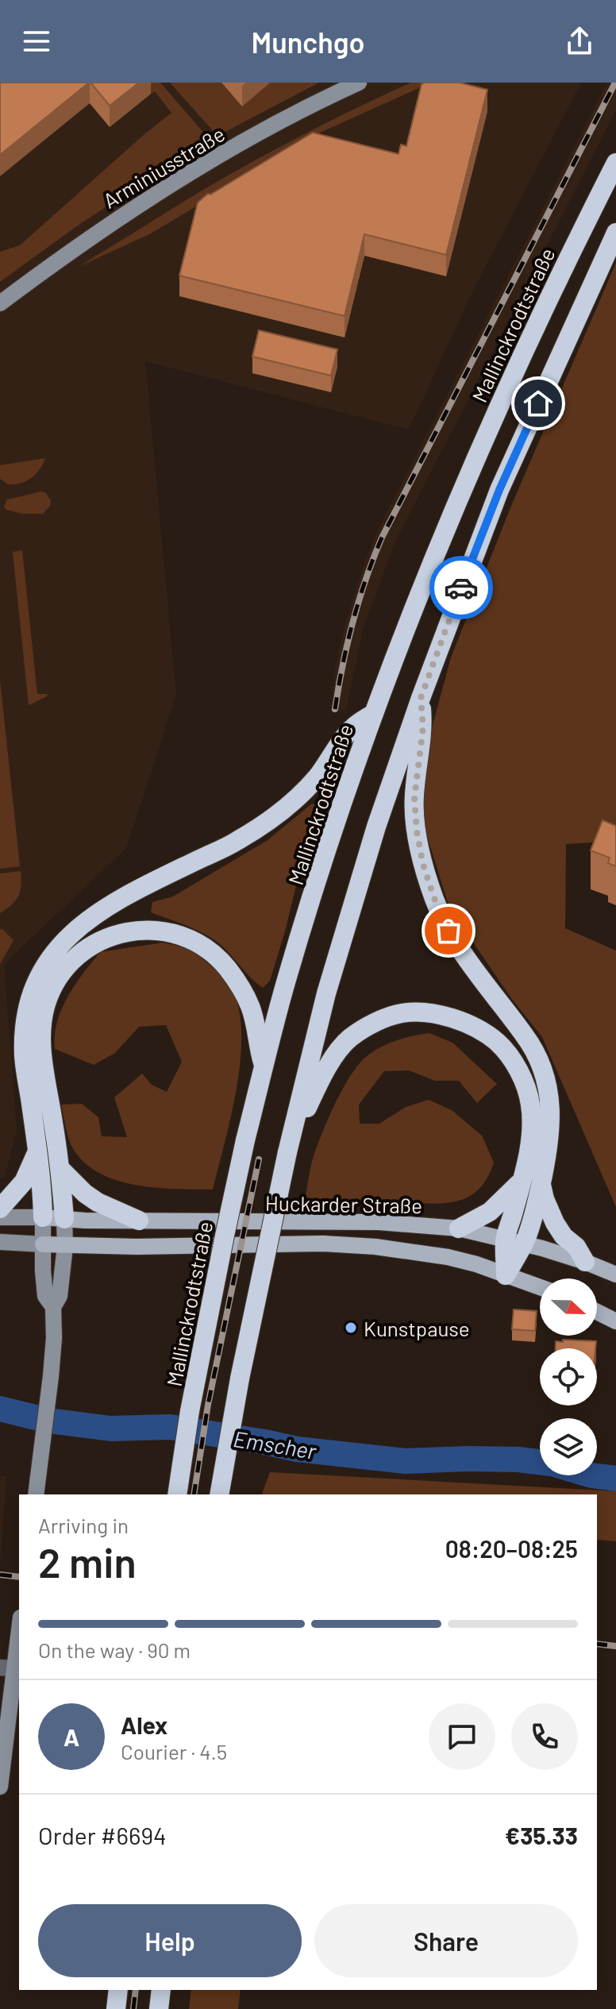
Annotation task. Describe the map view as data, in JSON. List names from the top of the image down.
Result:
{
  "streets": {
    "highway": ["Mallinckrodtstraße"],
    "main road": ["Huckarder Straße"],
    "street": ["Arminiusstraße"]
  },
  "water": ["Emscher"],
  "places": ["Kunstpause"],
  "north": "right",
  "page": {
    "header": "Munchgo",
    "heading": ["2 min", "Arriving in", "08:20–08:25"],
    "panel": [
      "Alex",
      "Courier · 4.5",
      "Order #6694",
      "€35.33"
    ],
    "bar": "On the way · 90 m",
    "round": "A",
    "buttons": ["Help", "Share"]
  }
}
